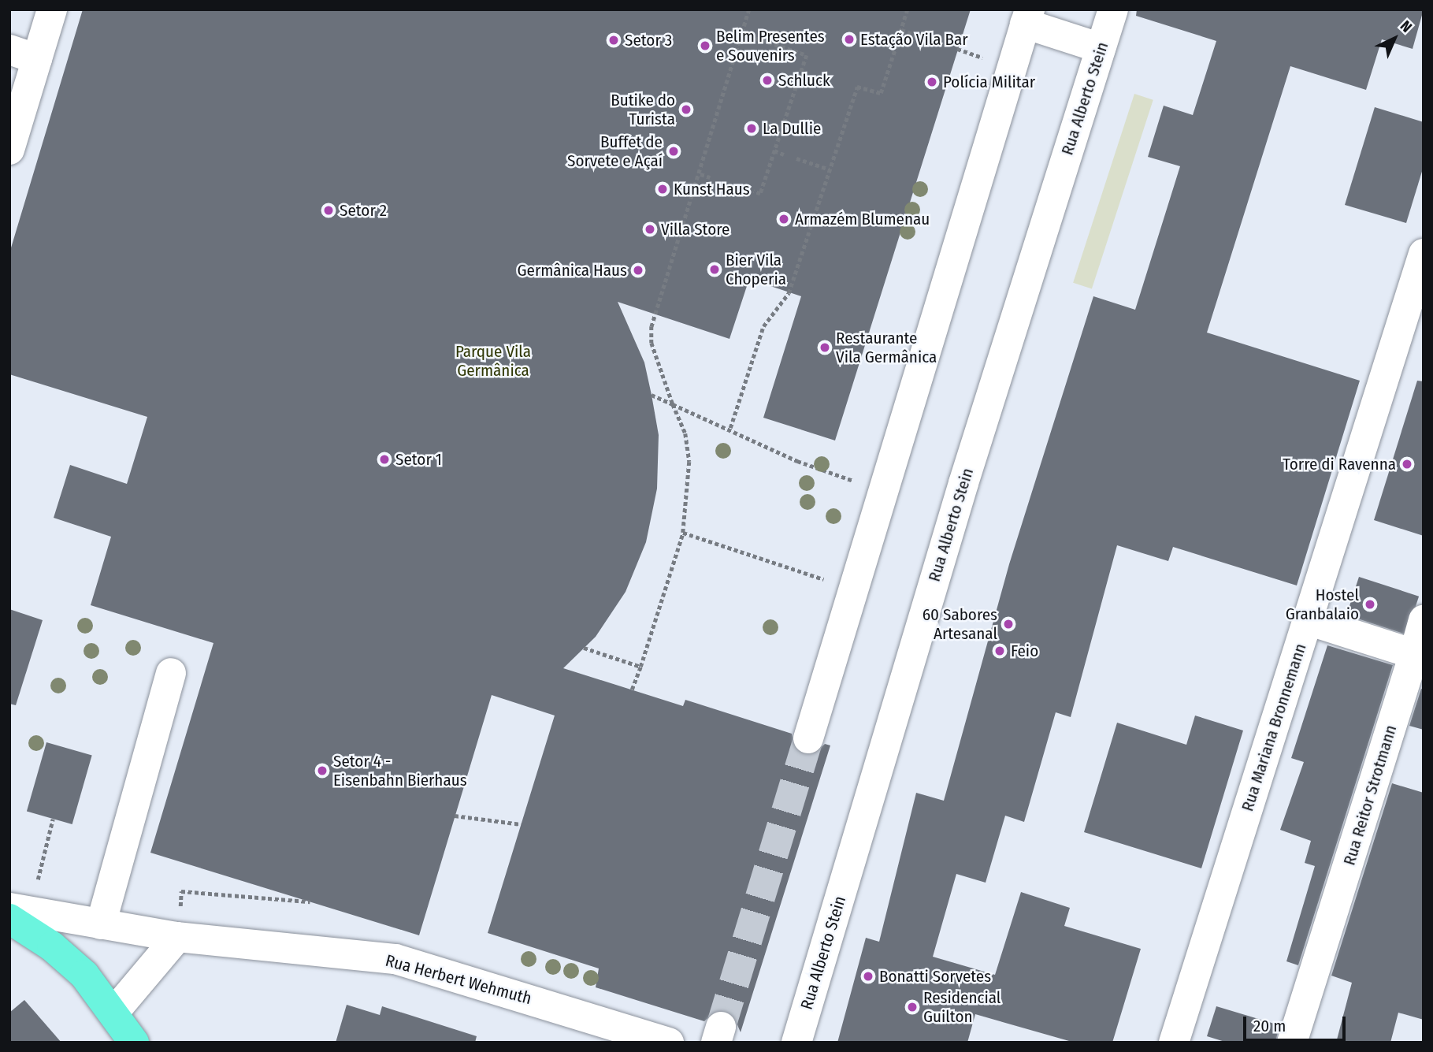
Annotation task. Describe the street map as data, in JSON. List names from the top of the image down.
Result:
{
  "streets": {
    "street": [
      "Rua Alberto Stein",
      "Rua Mariana Bronnemann",
      "Rua Reitor Strotmann",
      "Rua Herbert Wehmuth"
    ]
  },
  "parks": ["Parque Vila Germânica"],
  "places": [
    "Estação Vila Bar",
    "Setor 3",
    "Belim Presentes e Souvenirs",
    "Schluck",
    "Polícia Militar",
    "Butike do Turista",
    "La Dullie",
    "Buffet de Sorvete e Açaí",
    "Kunst Haus",
    "Setor 2",
    "Armazém Blumenau",
    "Villa Store",
    "Bier Vila Choperia",
    "Germânica Haus",
    "Restaurante Vila Germânica",
    "Setor 1",
    "Torre di Ravenna",
    "Hostel Granbalaio",
    "60 Sabores Artesanal",
    "Feio",
    "Setor 4 - Eisenbahn Bierhaus",
    "Bonatti Sorvetes",
    "Residencial Guilton"
  ],
  "scale_bar": "20 m",
  "north": "top right"
}
